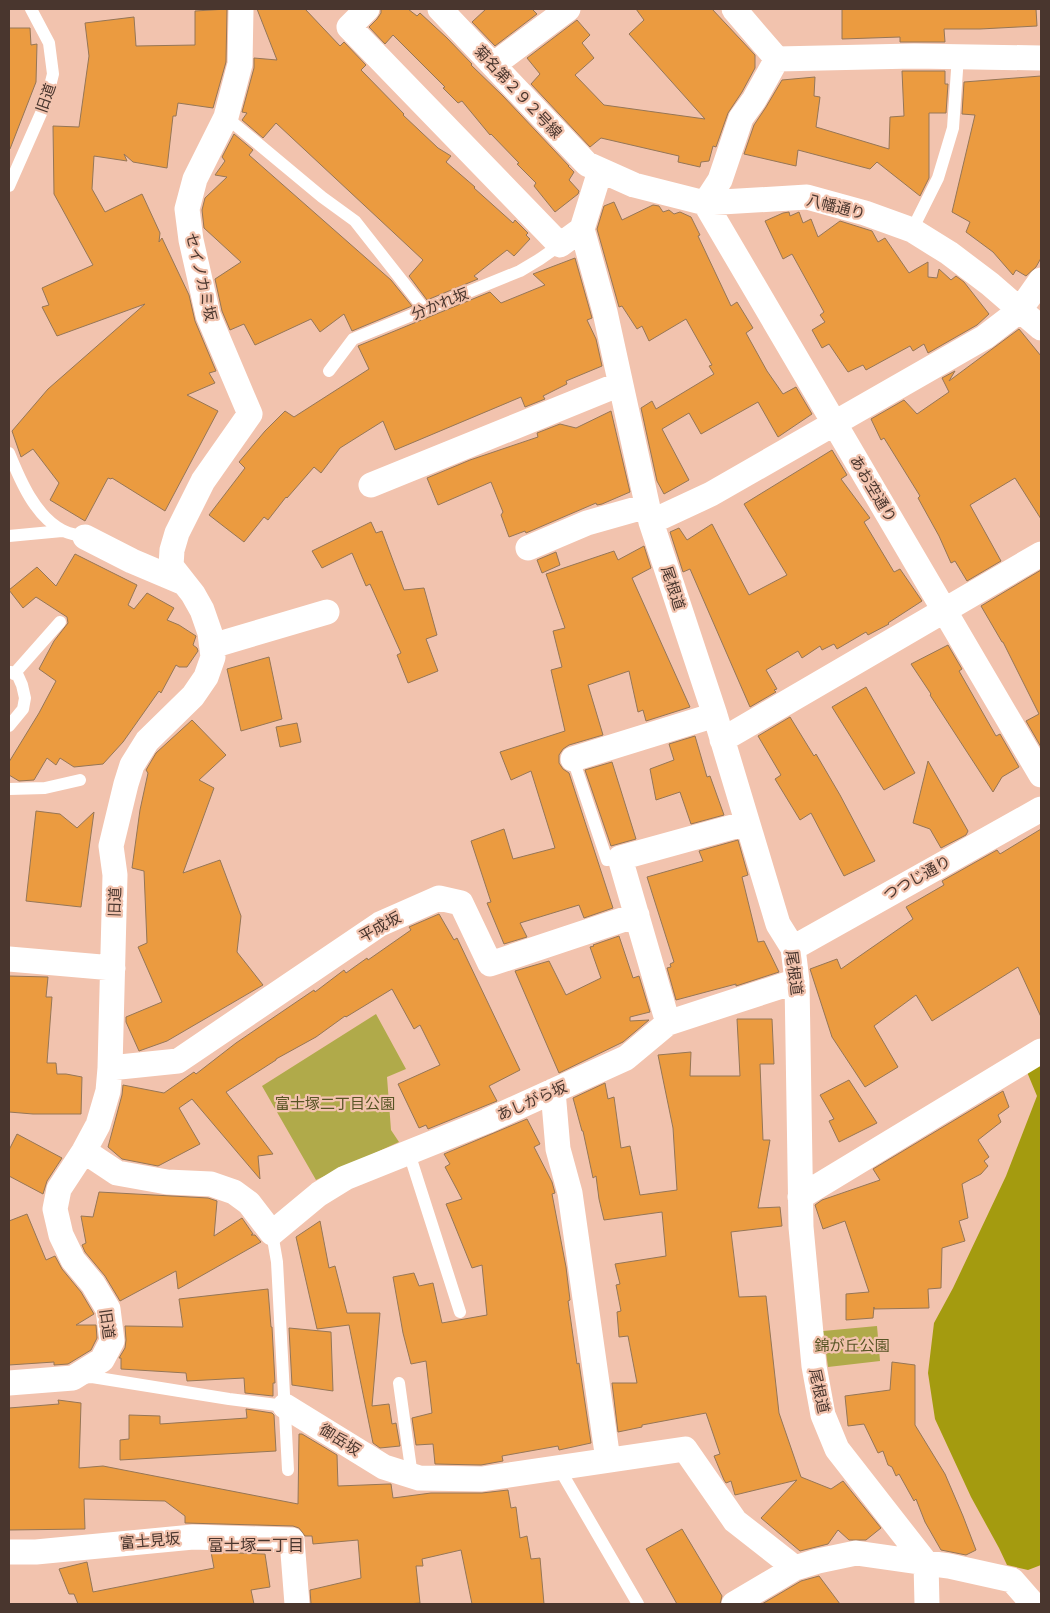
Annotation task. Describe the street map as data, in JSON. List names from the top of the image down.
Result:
{
  "streets": {
    "street": [
      "菊名第２９２号線",
      "旧道",
      "八幡通り",
      "セイノカミ坂",
      "あお空通り",
      "尾根道",
      "つつじ通り",
      "平成坂",
      "あしがら坂",
      "御岳坂",
      "富士見坂"
    ],
    "lane": ["分かれ坂"]
  },
  "crossings": [
    ["菊名第２９２号線", "八幡通り"],
    ["旧道", "セイノカミ坂"],
    ["旧道", "平成坂"],
    ["旧道", "御岳坂"],
    ["八幡通り", "あお空通り"],
    ["尾根道", "つつじ通り"],
    ["尾根道", "あしがら坂"]
  ],
  "districts": ["富士塚二丁目"],
  "parks": ["富士塚二丁目公園", "錦が丘公園"]
}
